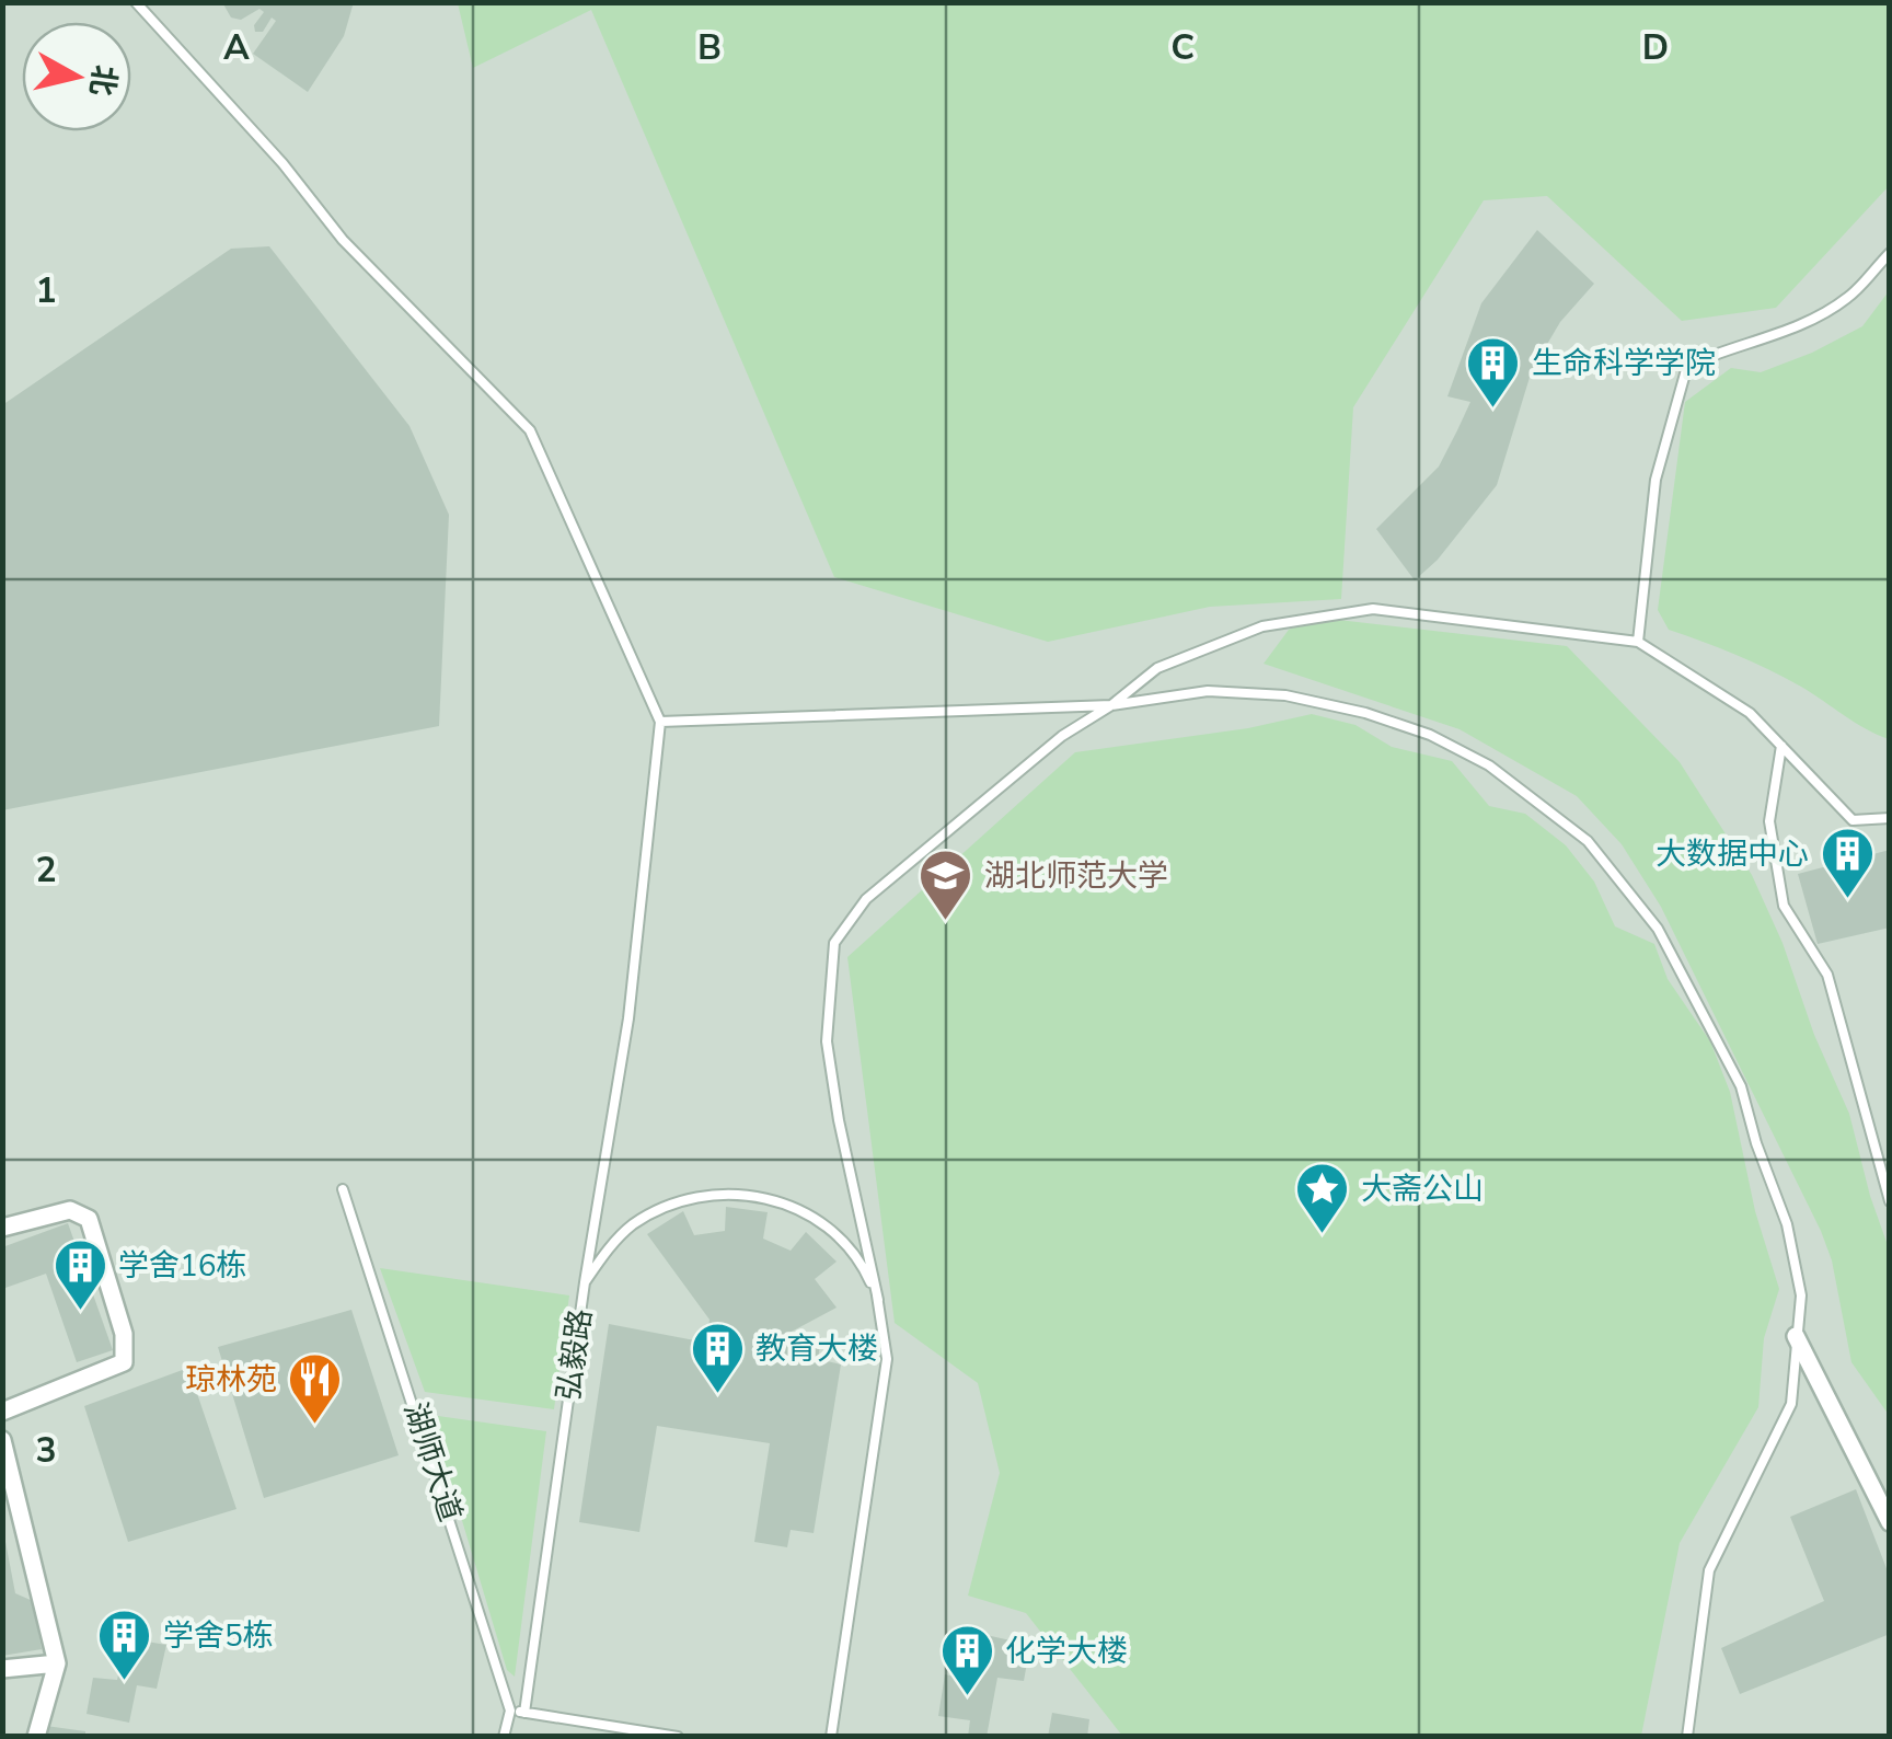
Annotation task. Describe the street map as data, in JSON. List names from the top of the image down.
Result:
{
  "streets": {
    "lane": ["弘毅路", "湖师大道"]
  },
  "places": {
    "building": [
      "生命科学学院",
      "大数据中心",
      "学舍16栋",
      "教育大楼",
      "学舍5栋",
      "化学大楼"
    ],
    "school or university": ["湖北师范大学"],
    "place": ["大斋公山"],
    "restaurant": ["琼林苑"]
  },
  "north": "right",
  "grid": {
    "columns": [
      "A",
      "B",
      "C",
      "D"
    ],
    "rows": ["1", "2", "3"]
  }
}
